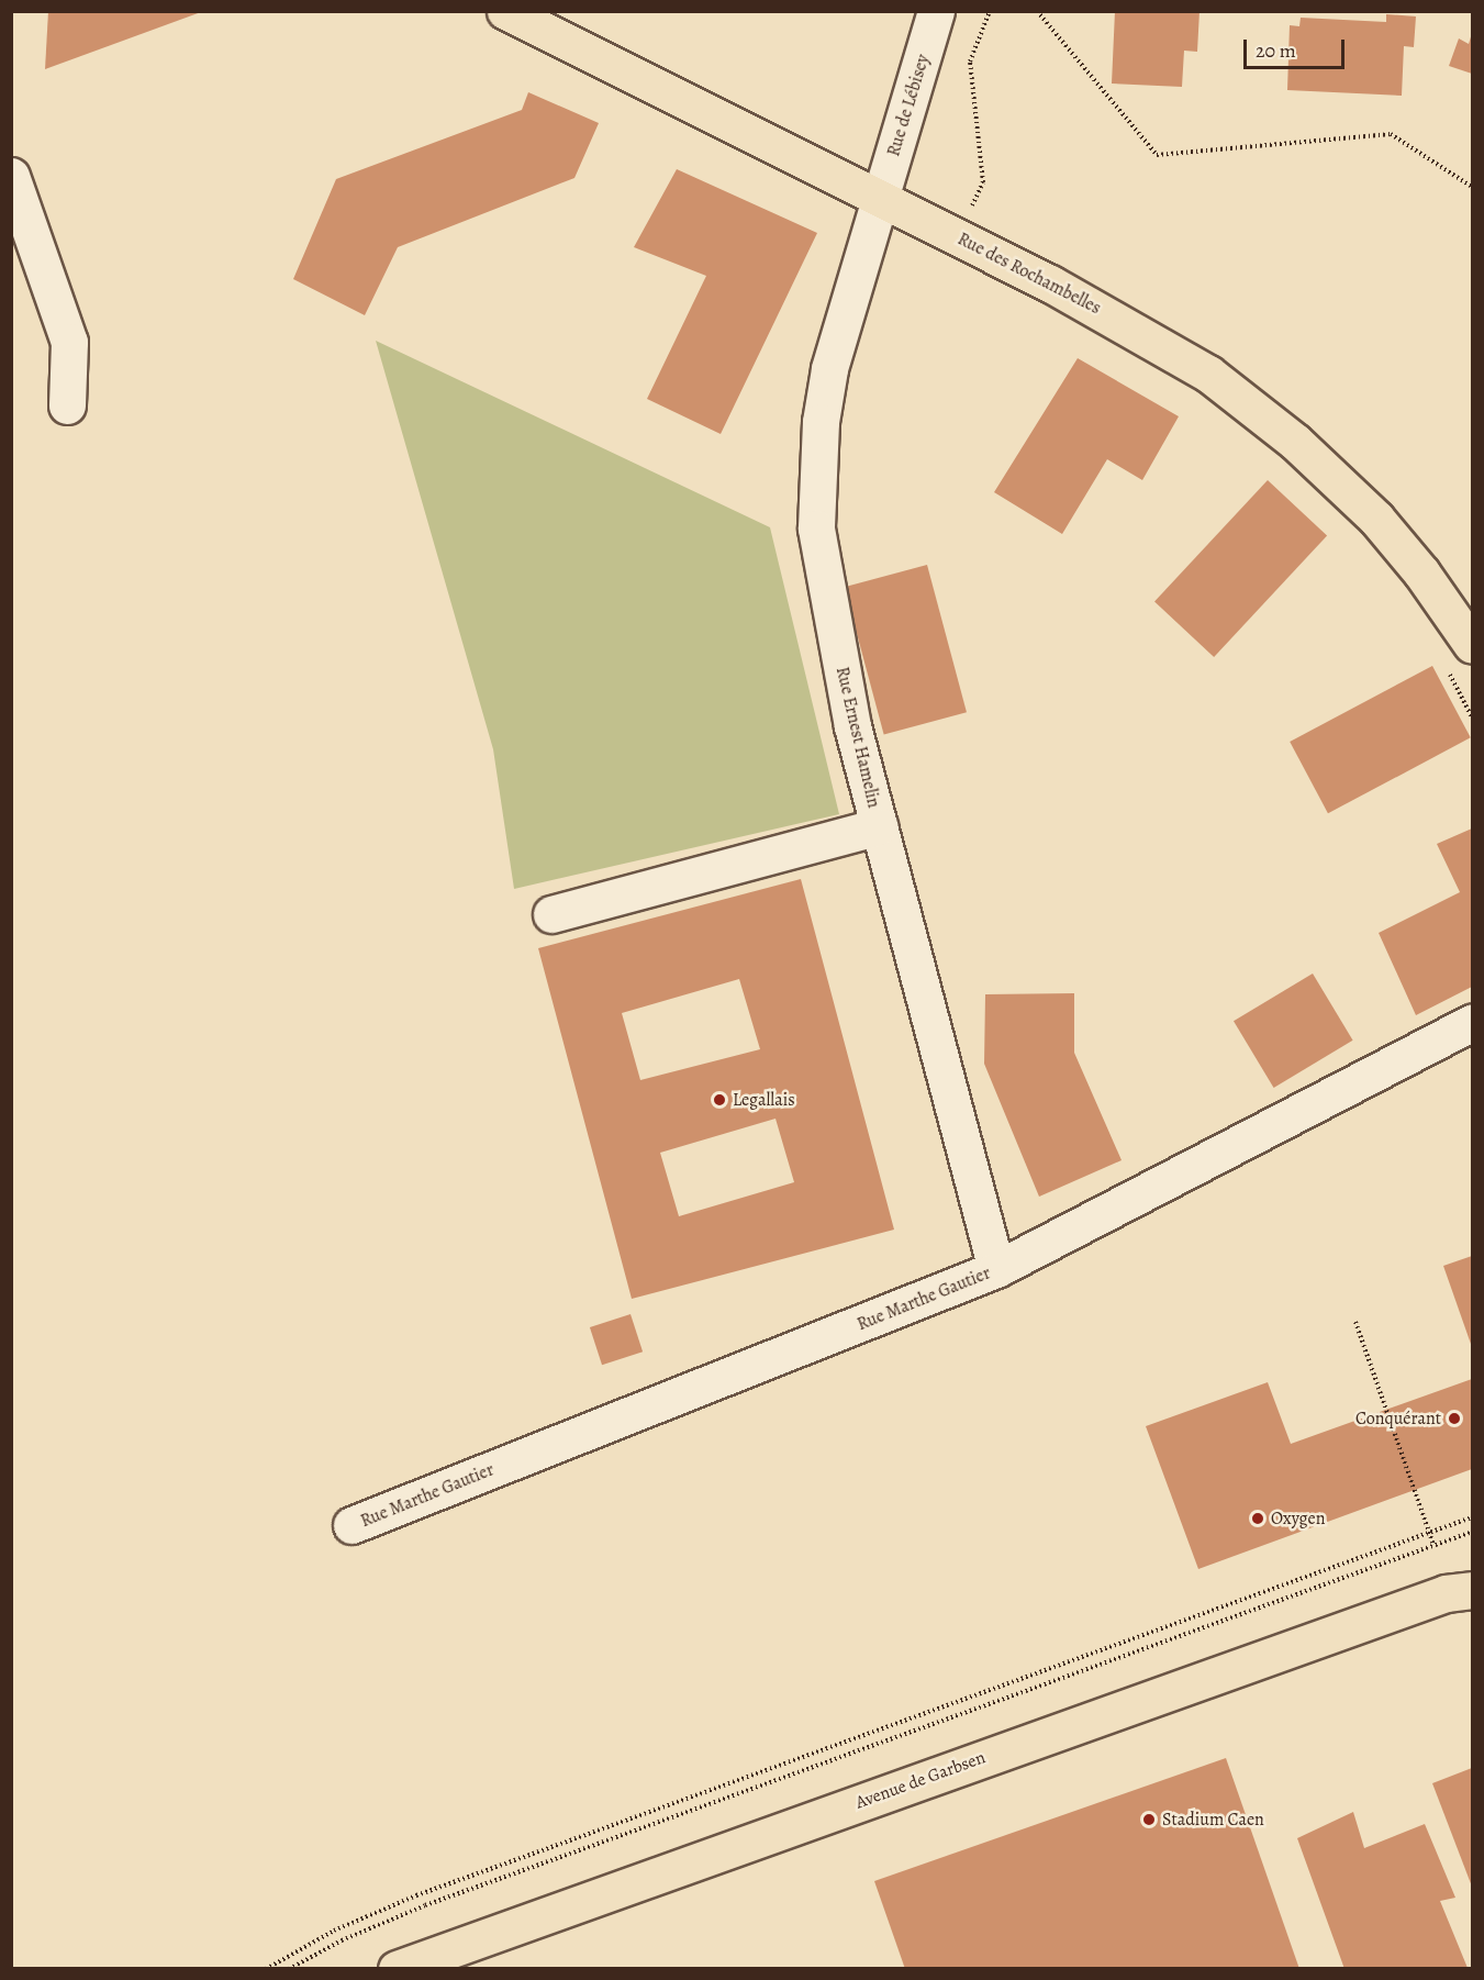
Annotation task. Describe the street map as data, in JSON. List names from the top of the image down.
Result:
{
  "streets": {
    "main road": ["Rue des Rochambelles", "Avenue de Garbsen"],
    "street": ["Rue de Lébisey", "Rue Ernest Hamelin", "Rue Marthe Gautier"]
  },
  "crossings": [
    ["Rue de Lébisey", "Rue des Rochambelles"],
    ["Rue de Lébisey", "Rue Ernest Hamelin"],
    ["Rue des Rochambelles", "Rue Ernest Hamelin"],
    ["Rue Ernest Hamelin", "Rue Marthe Gautier"]
  ],
  "places": [
    "Legallais",
    "Conquérant",
    "Oxygen",
    "Stadium Caen"
  ],
  "scale_bar": "20 m"
}
